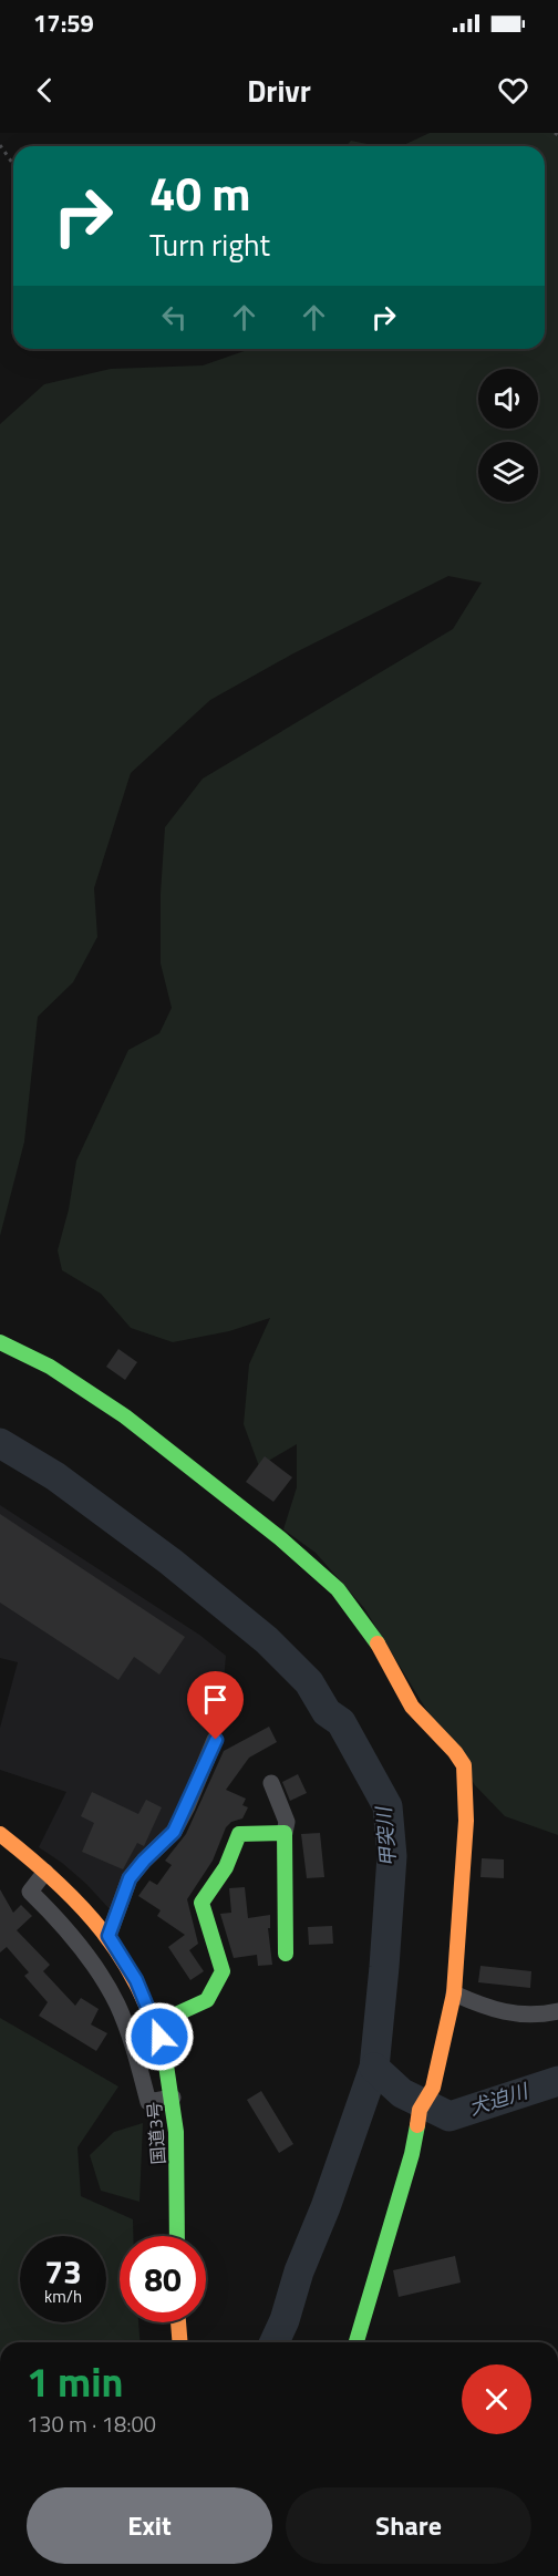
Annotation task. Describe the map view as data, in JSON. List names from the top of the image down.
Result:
{
  "streets": {
    "main road": ["国道3号"]
  },
  "water": ["甲突川", "犬迫川"],
  "page": {
    "status": "17:59",
    "header": "Drivr",
    "turn": ["40 m", "Turn right"],
    "speed": "73 km/h",
    "limit": "80",
    "heading": ["1 min", "130 m · 18:00"],
    "buttons": ["Exit", "Share"]
  }
}
